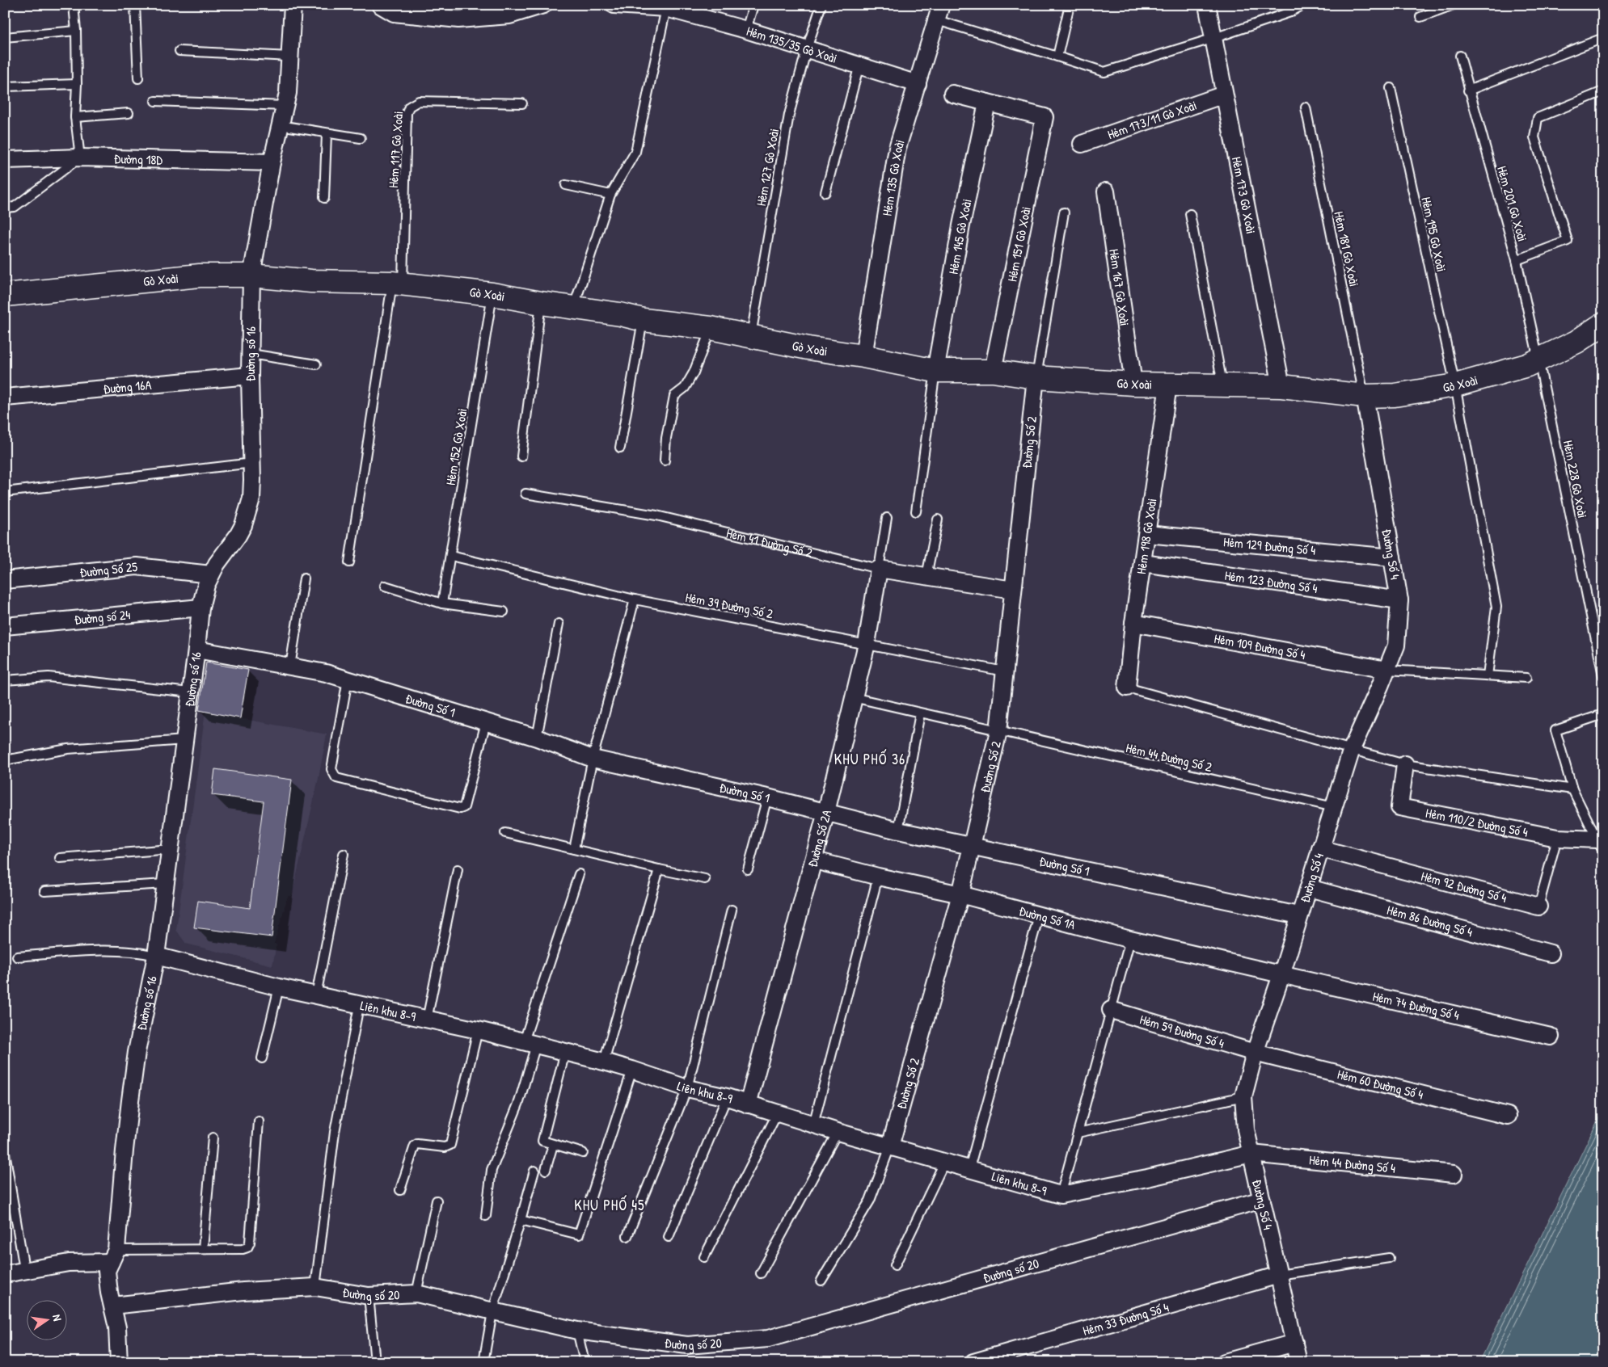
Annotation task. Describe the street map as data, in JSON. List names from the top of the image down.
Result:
{
  "streets": {
    "street": [
      "Hẻm 135/35 Gò Xoài",
      "Hẻm 173/11 Gò Xoài",
      "Đường 18D",
      "Hẻm 135 Gò Xoài",
      "Hẻm 173 Gò Xoài",
      "Hẻm 145 Gò Xoài",
      "Hẻm 151 Gò Xoài",
      "Gò Xoài",
      "Hẻm 167 Gò Xoài",
      "Đường số 16",
      "Đường 16A",
      "Đường Số 2",
      "Hẻm 198 Gò Xoài",
      "Hẻm 41 Đường Số 2",
      "Hẻm 129 Đường Số 4",
      "Đường Số 4",
      "Đường Số 25",
      "Hẻm 123 Đường Số 4",
      "Đường số 24",
      "Hẻm 109 Đường Số 4",
      "Đường Số 1",
      "Hẻm 110/2 Đường Số 4",
      "Đường Số 2A",
      "Hẻm 92 Đường Số 4",
      "Đường Số 1A",
      "Hẻm 86 Đường Số 4",
      "Hẻm 74 Đường Số 4",
      "Liên khu 8-9",
      "Hẻm 59 Đường Số 4",
      "Hẻm 60 Đường Số 4",
      "Hẻm 44 Đường Số 4",
      "Đường số 20",
      "Hẻm 33 Đường Số 4"
    ],
    "lane": [
      "Hẻm 117 Gò Xoài",
      "Hẻm 127 Gò Xoài",
      "Hẻm 201 Gò Xoài",
      "Hẻm 195 Gò Xoài",
      "Hẻm 181 Gò Xoài",
      "Hẻm 152 Gò Xoài",
      "Hẻm 228 Gò Xoài",
      "Hẻm 39 Đường Số 2",
      "Hẻm 44 Đường Số 2"
    ]
  },
  "crossings": [
    ["Hẻm 135/35 Gò Xoài", "Hẻm 127 Gò Xoài"],
    ["Hẻm 135/35 Gò Xoài", "Hẻm 135 Gò Xoài"],
    ["Hẻm 173/11 Gò Xoài", "Hẻm 173 Gò Xoài"],
    ["Hẻm 117 Gò Xoài", "Gò Xoài"],
    ["Đường 18D", "Đường số 16"],
    ["Hẻm 127 Gò Xoài", "Gò Xoài"],
    ["Hẻm 135 Gò Xoài", "Gò Xoài"],
    ["Hẻm 173 Gò Xoài", "Gò Xoài"],
    ["Hẻm 201 Gò Xoài", "Gò Xoài"],
    ["Hẻm 201 Gò Xoài", "Hẻm 228 Gò Xoài"],
    ["Hẻm 195 Gò Xoài", "Gò Xoài"],
    ["Hẻm 145 Gò Xoài", "Hẻm 151 Gò Xoài"],
    ["Hẻm 145 Gò Xoài", "Gò Xoài"],
    ["Hẻm 151 Gò Xoài", "Gò Xoài"],
    ["Hẻm 181 Gò Xoài", "Gò Xoài"],
    ["Hẻm 181 Gò Xoài", "Đường Số 4"],
    ["Gò Xoài", "Hẻm 167 Gò Xoài"],
    ["Gò Xoài", "Đường số 16"],
    ["Gò Xoài", "Đường Số 2"],
    ["Gò Xoài", "Hẻm 152 Gò Xoài"],
    ["Gò Xoài", "Hẻm 228 Gò Xoài"],
    ["Gò Xoài", "Hẻm 198 Gò Xoài"],
    ["Gò Xoài", "Đường Số 4"],
    ["Đường số 16", "Đường 16A"],
    ["Đường số 16", "Đường Số 25"],
    ["Đường số 16", "Đường số 24"],
    ["Đường số 16", "Đường Số 1"],
    ["Đường số 16", "Liên khu 8-9"],
    ["Đường số 16", "Đường số 20"],
    ["Đường Số 2", "Hẻm 41 Đường Số 2"],
    ["Đường Số 2", "Hẻm 39 Đường Số 2"],
    ["Đường Số 2", "Đường Số 1"],
    ["Đường Số 2", "Hẻm 44 Đường Số 2"],
    ["Đường Số 2", "Đường Số 1A"],
    ["Đường Số 2", "Liên khu 8-9"],
    ["Hẻm 152 Gò Xoài", "Hẻm 39 Đường Số 2"],
    ["Hẻm 198 Gò Xoài", "Hẻm 129 Đường Số 4"],
    ["Hẻm 198 Gò Xoài", "Hẻm 123 Đường Số 4"],
    ["Hẻm 198 Gò Xoài", "Hẻm 109 Đường Số 4"],
    ["Hẻm 41 Đường Số 2", "Đường Số 2A"],
    ["Hẻm 129 Đường Số 4", "Đường Số 4"],
    ["Đường Số 4", "Hẻm 123 Đường Số 4"],
    ["Đường Số 4", "Hẻm 109 Đường Số 4"],
    ["Đường Số 4", "Đường Số 1"],
    ["Đường Số 4", "Hẻm 44 Đường Số 2"],
    ["Đường Số 4", "Hẻm 92 Đường Số 4"],
    ["Đường Số 4", "Đường Số 1A"],
    ["Đường Số 4", "Hẻm 86 Đường Số 4"],
    ["Đường Số 4", "Hẻm 74 Đường Số 4"],
    ["Đường Số 4", "Liên khu 8-9"],
    ["Đường Số 4", "Hẻm 59 Đường Số 4"],
    ["Đường Số 4", "Hẻm 60 Đường Số 4"],
    ["Đường Số 4", "Hẻm 44 Đường Số 4"],
    ["Đường Số 4", "Đường số 20"],
    ["Đường Số 4", "Hẻm 33 Đường Số 4"],
    ["Hẻm 39 Đường Số 2", "Đường Số 2A"],
    ["Đường Số 1", "Đường Số 2A"],
    ["Hẻm 44 Đường Số 2", "Đường Số 2A"],
    ["Hẻm 110/2 Đường Số 4", "Hẻm 92 Đường Số 4"],
    ["Đường Số 2A", "Đường Số 1A"],
    ["Đường Số 2A", "Liên khu 8-9"],
    ["Đường Số 1A", "Hẻm 74 Đường Số 4"],
    ["Liên khu 8-9", "Hẻm 44 Đường Số 4"],
    ["Hẻm 59 Đường Số 4", "Hẻm 60 Đường Số 4"]
  ],
  "districts": ["KHU PHỐ 36", "KHU PHỐ 45"],
  "north": "right"
}
